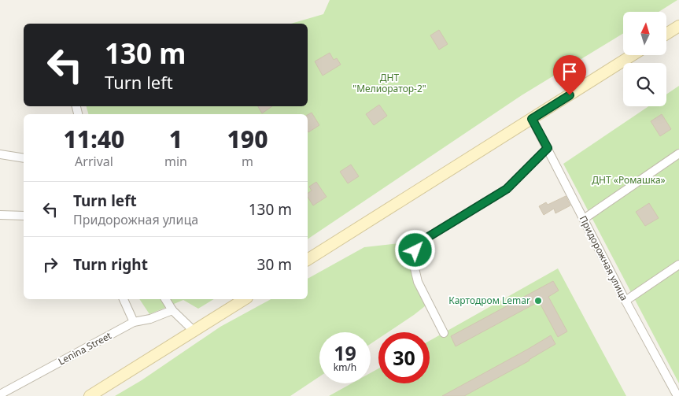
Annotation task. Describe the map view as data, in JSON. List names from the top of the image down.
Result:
{
  "streets": {
    "street": ["Придорожная улица", "Lenina Street"]
  },
  "parks": ["ДНТ \"Мелиоратор-2\"", "ДНТ «Ромашка»"],
  "places": ["Картодром Lemar"],
  "north": "top",
  "page": {
    "turn": ["130 m", "Turn left"],
    "eta": [
      "11:40",
      "Arrival",
      "1",
      "min",
      "190",
      "m"
    ],
    "list": [
      {
        "name": "Turn left",
        "note": "Придорожная улица",
        "value": "130 m"
      },
      {
        "name": "Turn right",
        "value": "30 m"
      }
    ],
    "speed": "19 km/h",
    "limit": "30"
  }
}
